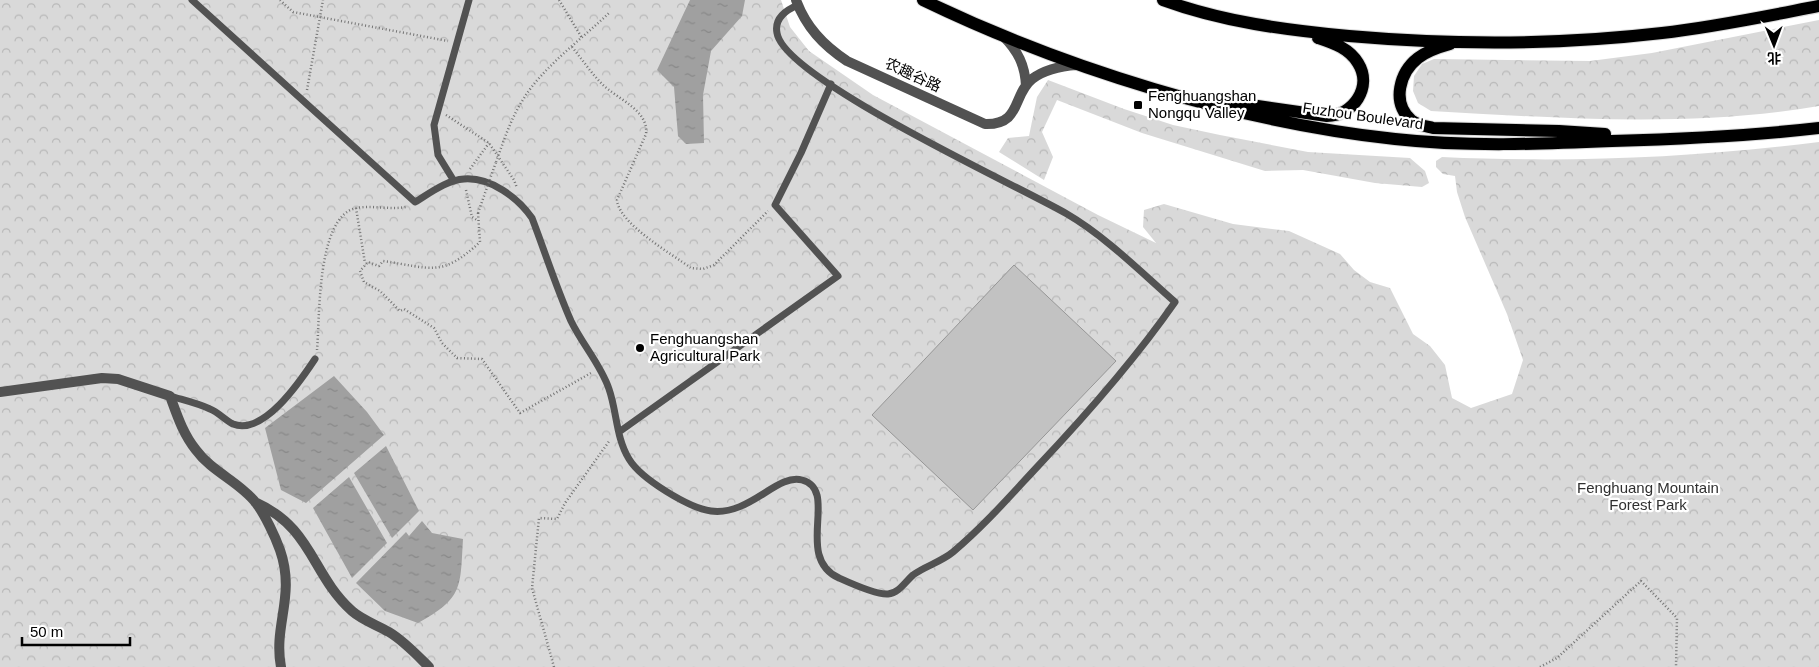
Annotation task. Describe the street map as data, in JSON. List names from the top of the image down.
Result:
{
  "streets": {
    "main road": ["Fuzhou Boulevard"],
    "street": ["农趣谷路"]
  },
  "parks": ["Fenghuang Mountain Forest Park"],
  "places": {
    "transit": ["Fenghuangshan Nongqu Valley"],
    "other": ["Fenghuangshan Agricultural Park"]
  },
  "scale_bar": "50 m",
  "north": "bottom"
}
